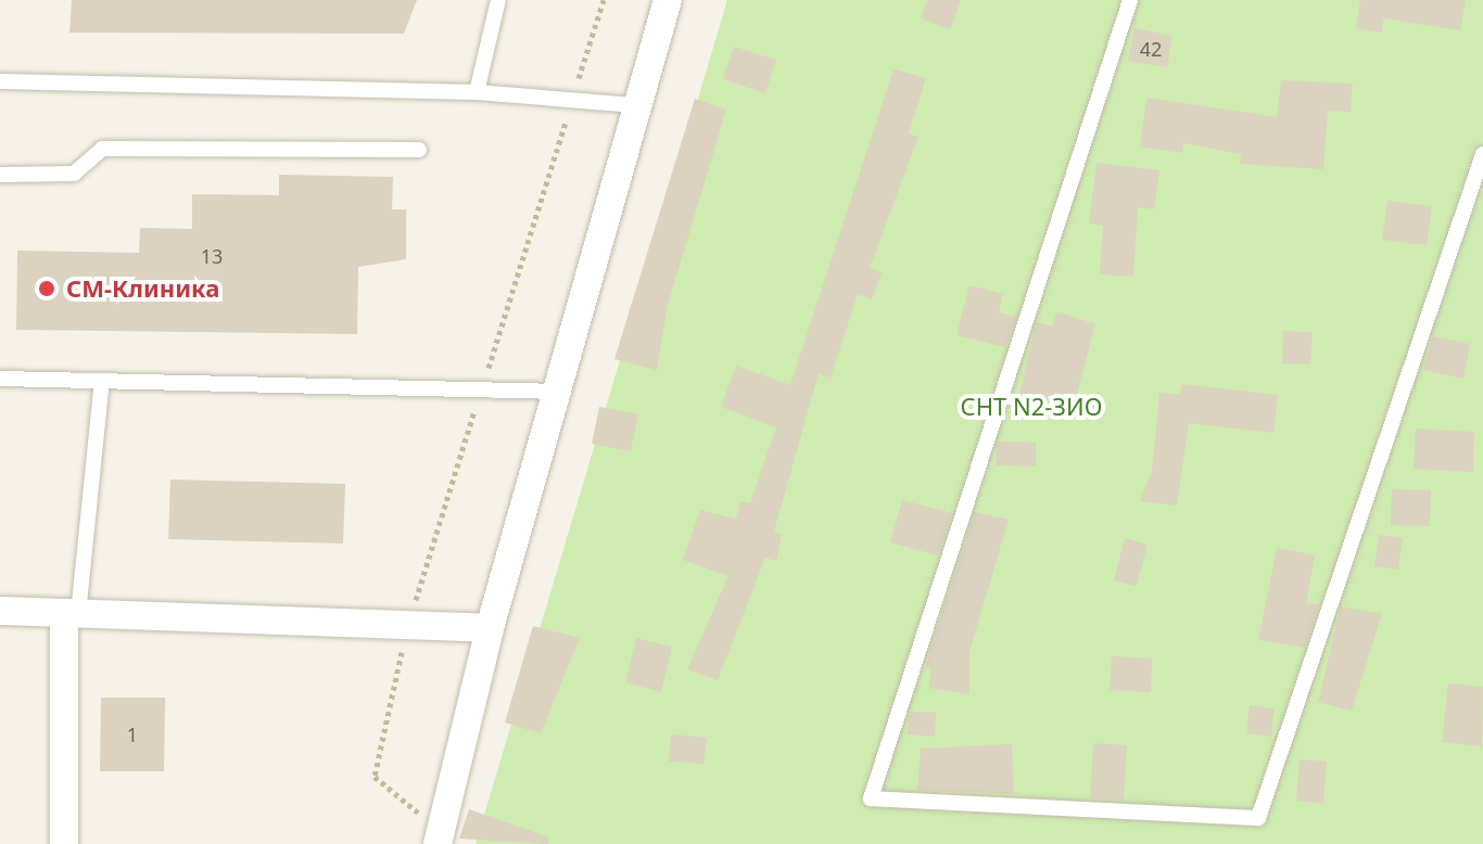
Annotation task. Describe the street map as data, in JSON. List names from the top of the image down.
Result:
{
  "parks": ["СНТ N2-ЗИО"],
  "places": ["СМ-Клиника"],
  "house_numbers": ["42", "13", "1"]
}
